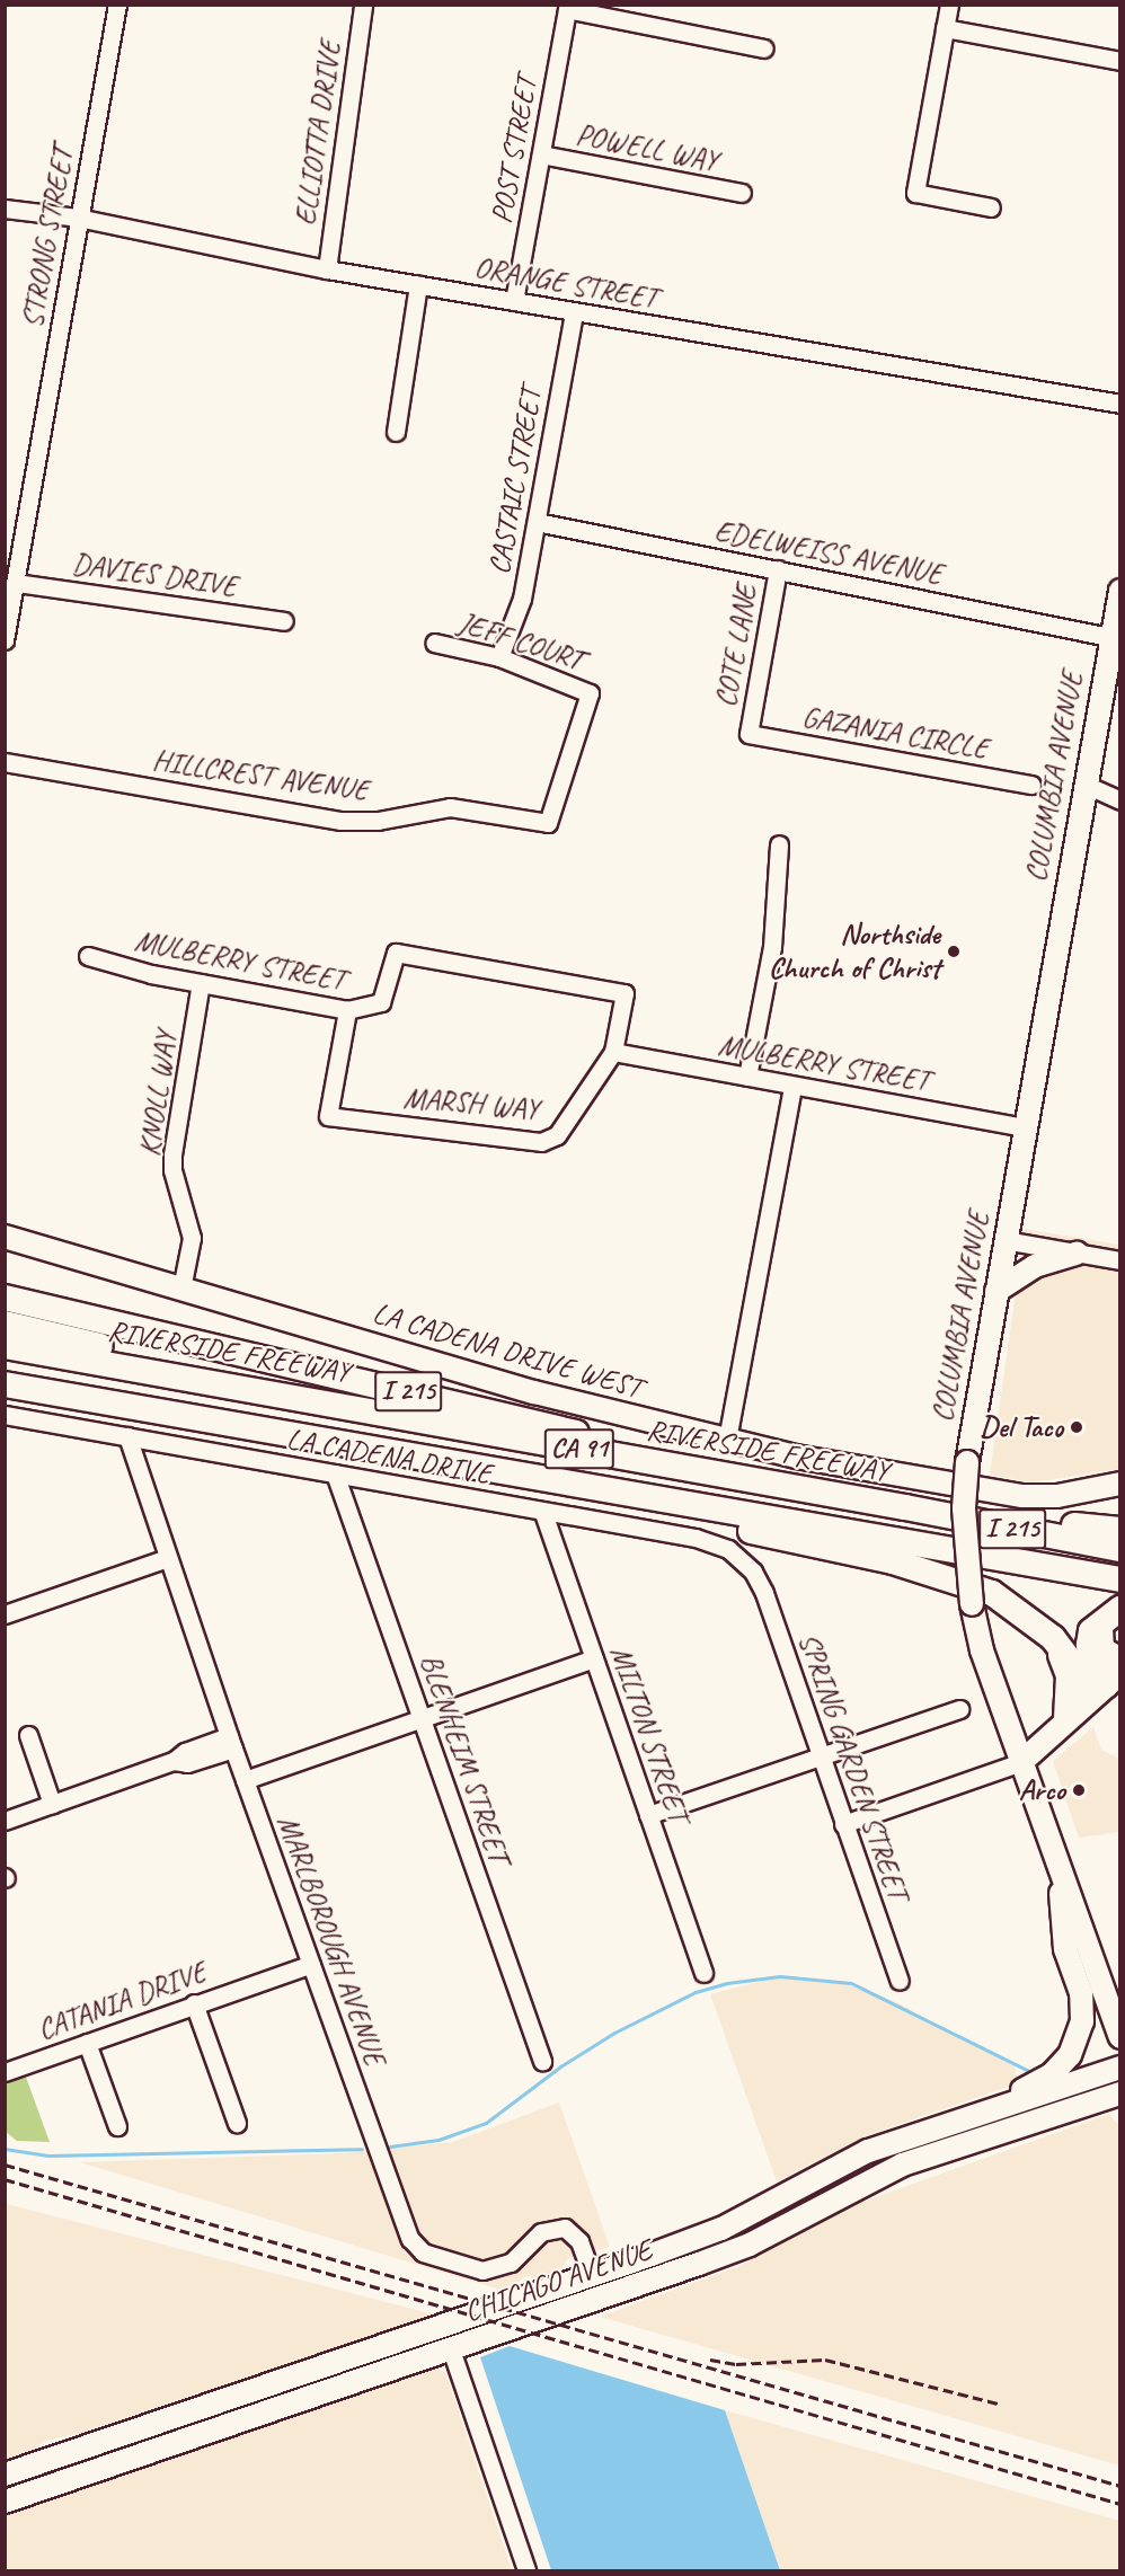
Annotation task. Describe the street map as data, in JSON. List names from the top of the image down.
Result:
{
  "streets": {
    "highway": ["RIVERSIDE FREEWAY", "I 215", "CA 91"],
    "main road": ["COLUMBIA AVENUE", "LA CADENA DRIVE WEST", "CHICAGO AVENUE"],
    "street": [
      "ELLIOTTA DRIVE",
      "POWELL WAY",
      "POST STREET",
      "STRONG STREET",
      "ORANGE STREET",
      "CASTAIC STREET",
      "EDELWEISS AVENUE",
      "DAVIES DRIVE",
      "JEFF COURT",
      "COTE LANE",
      "GAZANIA CIRCLE",
      "HILLCREST AVENUE",
      "MULBERRY STREET",
      "KNOLL WAY",
      "MARSH WAY",
      "LA CADENA DRIVE",
      "MILTON STREET",
      "BLENHEIM STREET",
      "SPRING GARDEN STREET",
      "MARLBOROUGH AVENUE",
      "CATANIA DRIVE"
    ]
  },
  "crossings": [
    ["ELLIOTTA DRIVE", "ORANGE STREET"],
    ["POWELL WAY", "POST STREET"],
    ["POST STREET", "ORANGE STREET"],
    ["STRONG STREET", "ORANGE STREET"],
    ["STRONG STREET", "DAVIES DRIVE"],
    ["ORANGE STREET", "CASTAIC STREET"],
    ["CASTAIC STREET", "EDELWEISS AVENUE"],
    ["CASTAIC STREET", "JEFF COURT"],
    ["EDELWEISS AVENUE", "COTE LANE"],
    ["EDELWEISS AVENUE", "COLUMBIA AVENUE"],
    ["JEFF COURT", "HILLCREST AVENUE"],
    ["COTE LANE", "GAZANIA CIRCLE"],
    ["COLUMBIA AVENUE", "MULBERRY STREET"],
    ["MULBERRY STREET", "KNOLL WAY"],
    ["MULBERRY STREET", "MARSH WAY"],
    ["KNOLL WAY", "LA CADENA DRIVE WEST"],
    ["RIVERSIDE FREEWAY", "I 215"],
    ["LA CADENA DRIVE", "MILTON STREET"],
    ["LA CADENA DRIVE", "BLENHEIM STREET"],
    ["LA CADENA DRIVE", "SPRING GARDEN STREET"],
    ["LA CADENA DRIVE", "MARLBOROUGH AVENUE"],
    ["MARLBOROUGH AVENUE", "CATANIA DRIVE"],
    ["MARLBOROUGH AVENUE", "CHICAGO AVENUE"]
  ],
  "places": ["Northside Church of Christ", "Del Taco", "Arco"]
}
